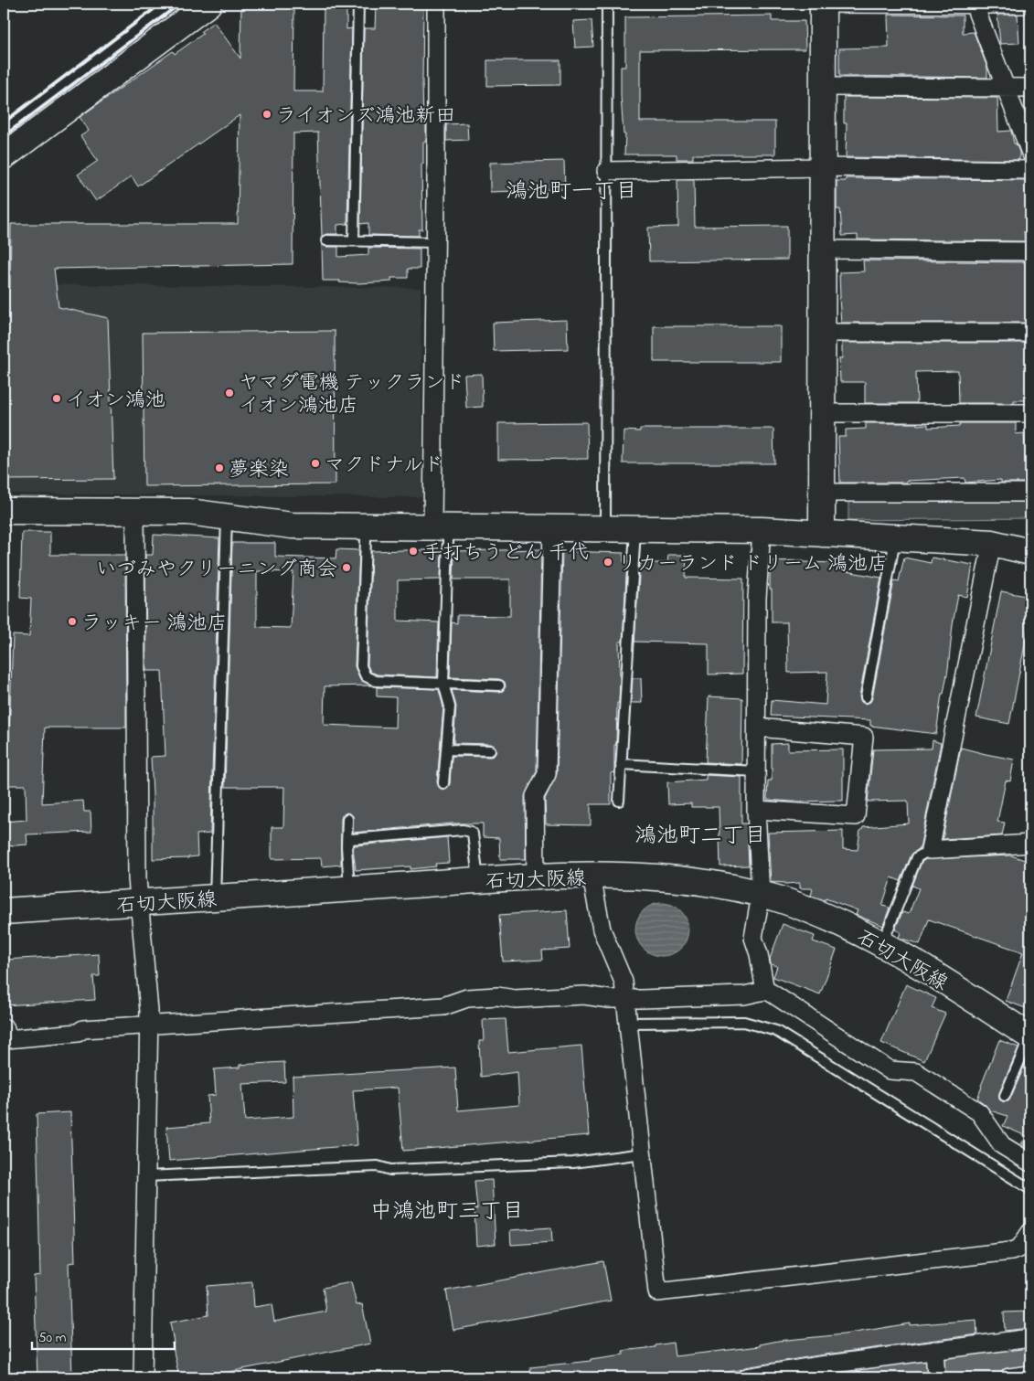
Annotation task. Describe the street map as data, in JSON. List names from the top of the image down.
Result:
{
  "streets": {
    "street": ["石切大阪線"]
  },
  "districts": ["鴻池町一丁目", "鴻池町二丁目", "中鴻池町三丁目"],
  "places": [
    "ライオンズ鴻池新田",
    "ヤマダ電機 テックランド イオン鴻池店",
    "イオン鴻池",
    "マクドナルド",
    "夢楽染",
    "手打ちうどん 千代",
    "リカーランド ドリーム 鴻池店",
    "いづみやクリーニング商会",
    "ラッキー 鴻池店"
  ],
  "scale_bar": "50 m"
}
